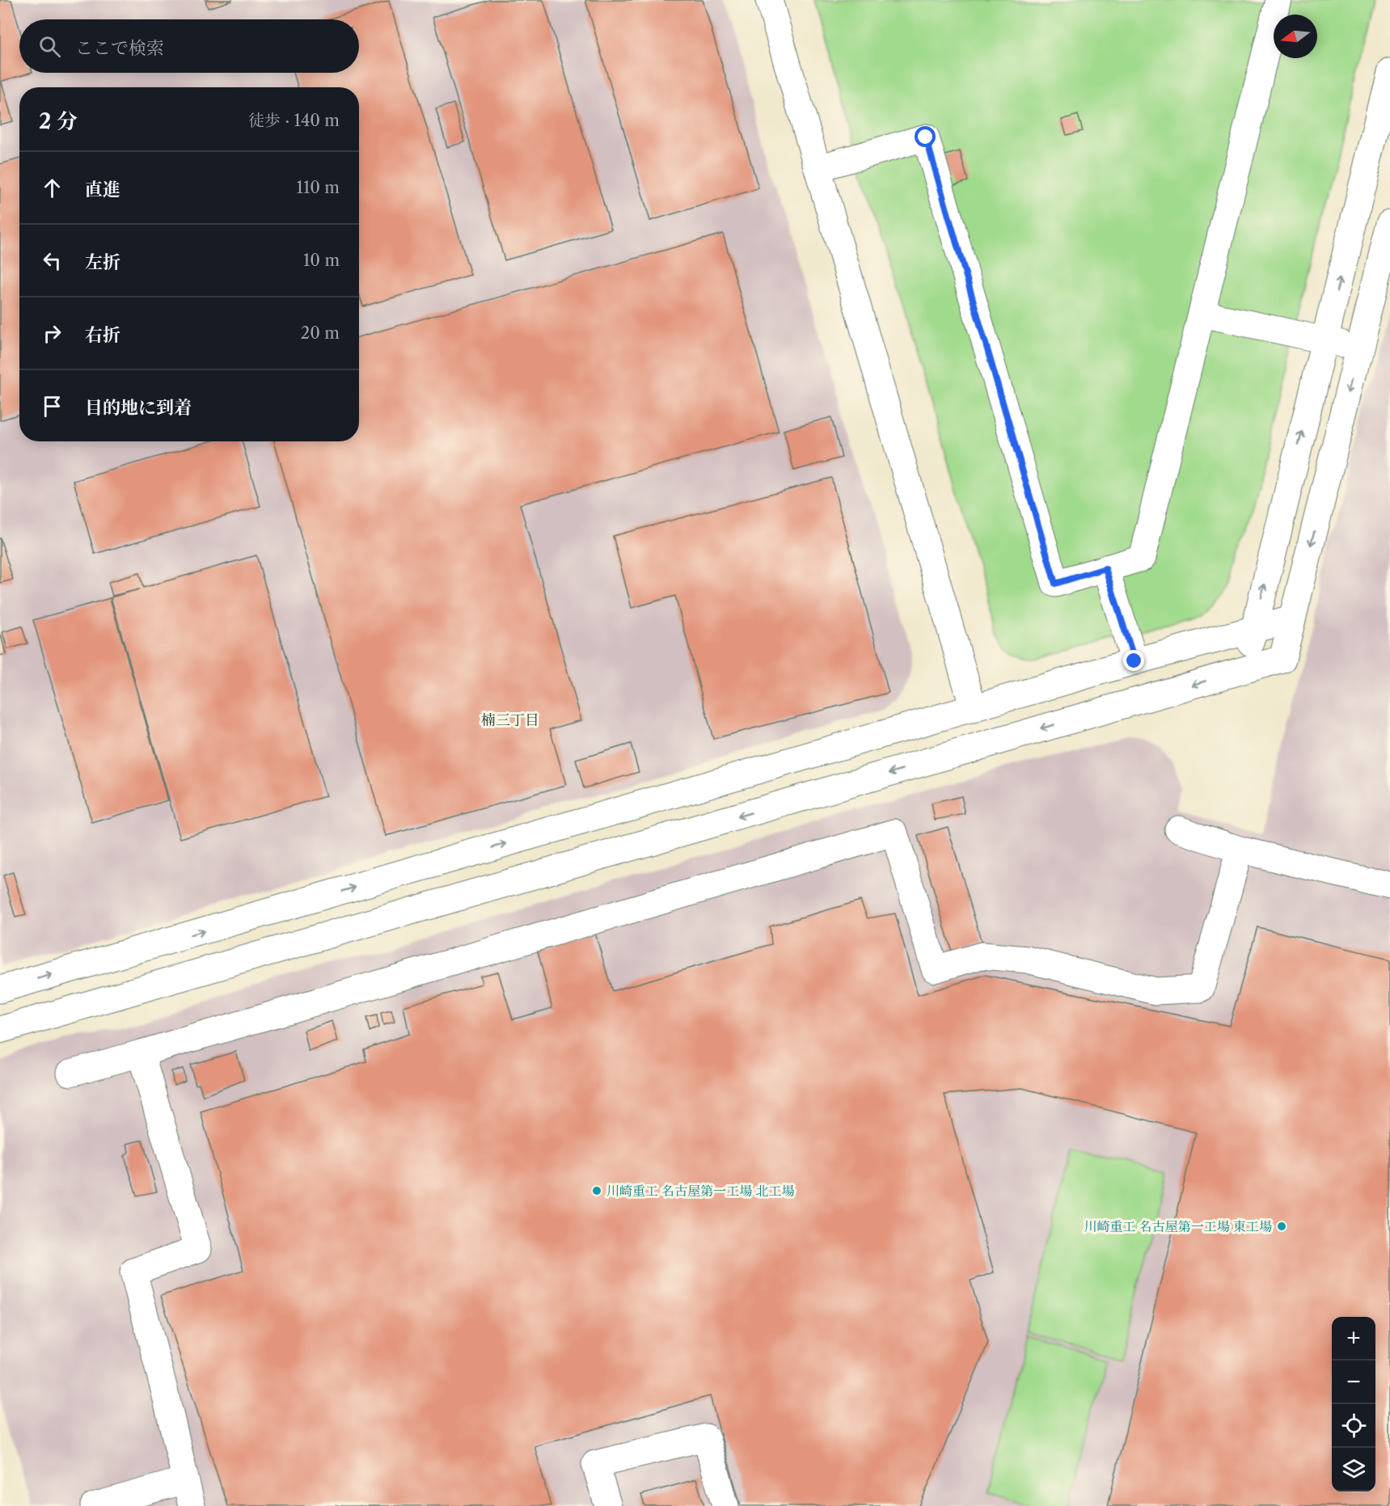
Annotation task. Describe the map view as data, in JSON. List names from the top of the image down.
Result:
{
  "districts": ["楠三丁目"],
  "places": ["川崎重工 名古屋第一工場 北工場", "川崎重工 名古屋第一工場 東工場"],
  "north": "left",
  "page": {
    "search": "ここで検索",
    "heading": ["2 分", "徒歩 · 140 m"],
    "list": [
      ["直進", "110 m"],
      ["左折", "10 m"],
      ["右折", "20 m"],
      "目的地に到着"
    ],
    "map_buttons": ["+", "−"]
  }
}
